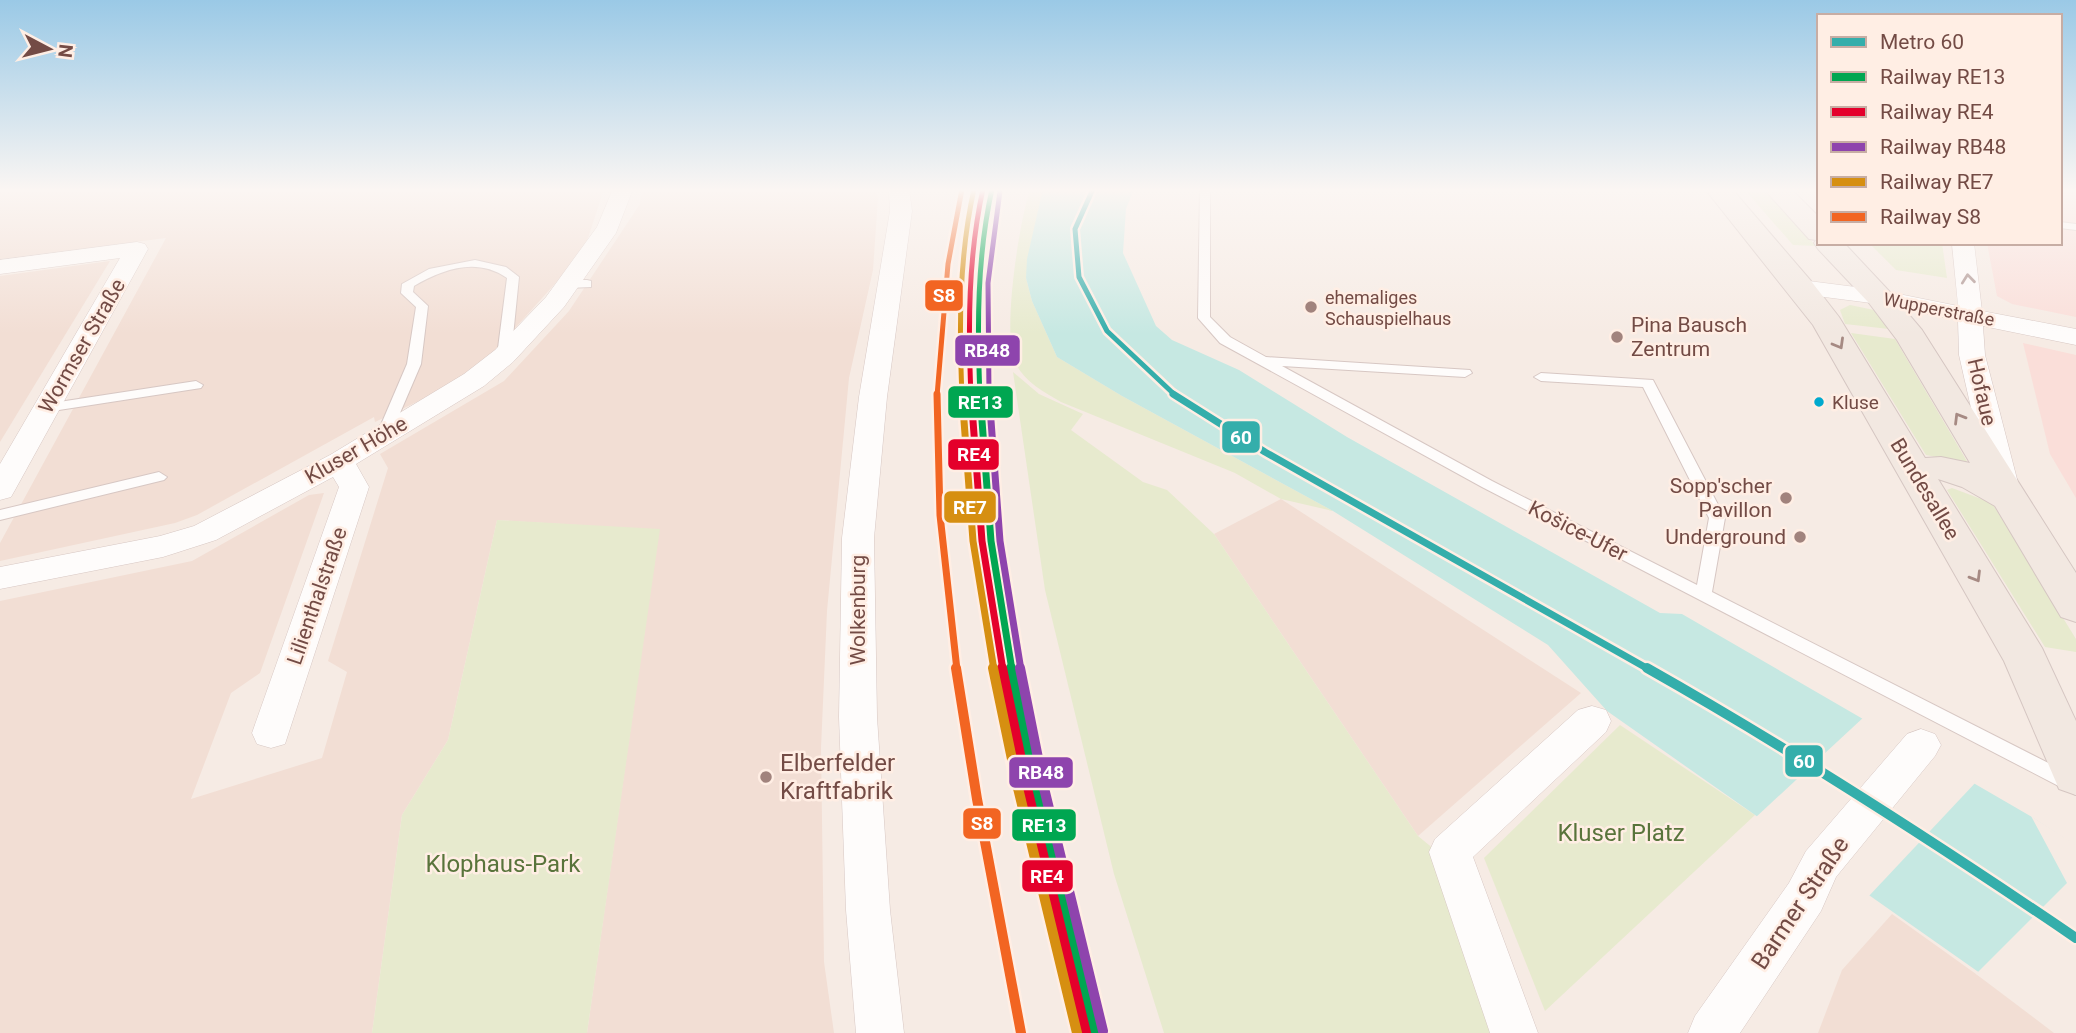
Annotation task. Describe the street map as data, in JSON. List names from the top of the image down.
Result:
{
  "streets": {
    "main road": ["Bundesallee"],
    "street": [
      "Wupperstraße",
      "Wormser Straße",
      "Hofaue",
      "Kluser Höhe",
      "Lilienthalstraße",
      "Wolkenburg",
      "Barmer Straße"
    ],
    "lane": ["Košice-Ufer"]
  },
  "crossings": [
    ["Wupperstraße", "Hofaue"],
    ["Wupperstraße", "Bundesallee"],
    ["Kluser Höhe", "Lilienthalstraße"]
  ],
  "parks": ["Kluser Platz", "Klophaus-Park"],
  "places": [
    "ehemaliges Schauspielhaus",
    "Pina Bausch Zentrum",
    "Kluse",
    "Sopp'scher Pavillon",
    "Underground",
    "Elberfelder Kraftfabrik"
  ],
  "lines": [
    "metro line 60",
    "rail line RE13",
    "rail line RE4",
    "rail line RB48",
    "rail line RE7",
    "rail line S8"
  ],
  "legend": [
    "Metro 60",
    "Railway RE13",
    "Railway RE4",
    "Railway RB48",
    "Railway RE7",
    "Railway S8"
  ],
  "north": "right"
}
